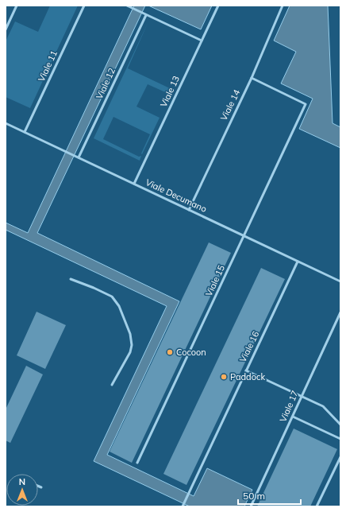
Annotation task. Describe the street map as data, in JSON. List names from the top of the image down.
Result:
{
  "streets": {
    "lane": [
      "Viale 11",
      "Viale 12",
      "Viale 13",
      "Viale 14",
      "Viale Decumano",
      "Viale 15",
      "Viale 16",
      "Viale 17"
    ]
  },
  "crossings": [
    ["Viale 11", "Viale Decumano"],
    ["Viale 12", "Viale Decumano"],
    ["Viale 13", "Viale Decumano"],
    ["Viale 14", "Viale Decumano"],
    ["Viale 14", "Viale 15"],
    ["Viale Decumano", "Viale 15"],
    ["Viale Decumano", "Viale 16"]
  ],
  "places": ["Cocoon", "Paddock"],
  "scale_bar": "50 m",
  "north": "top"
}
